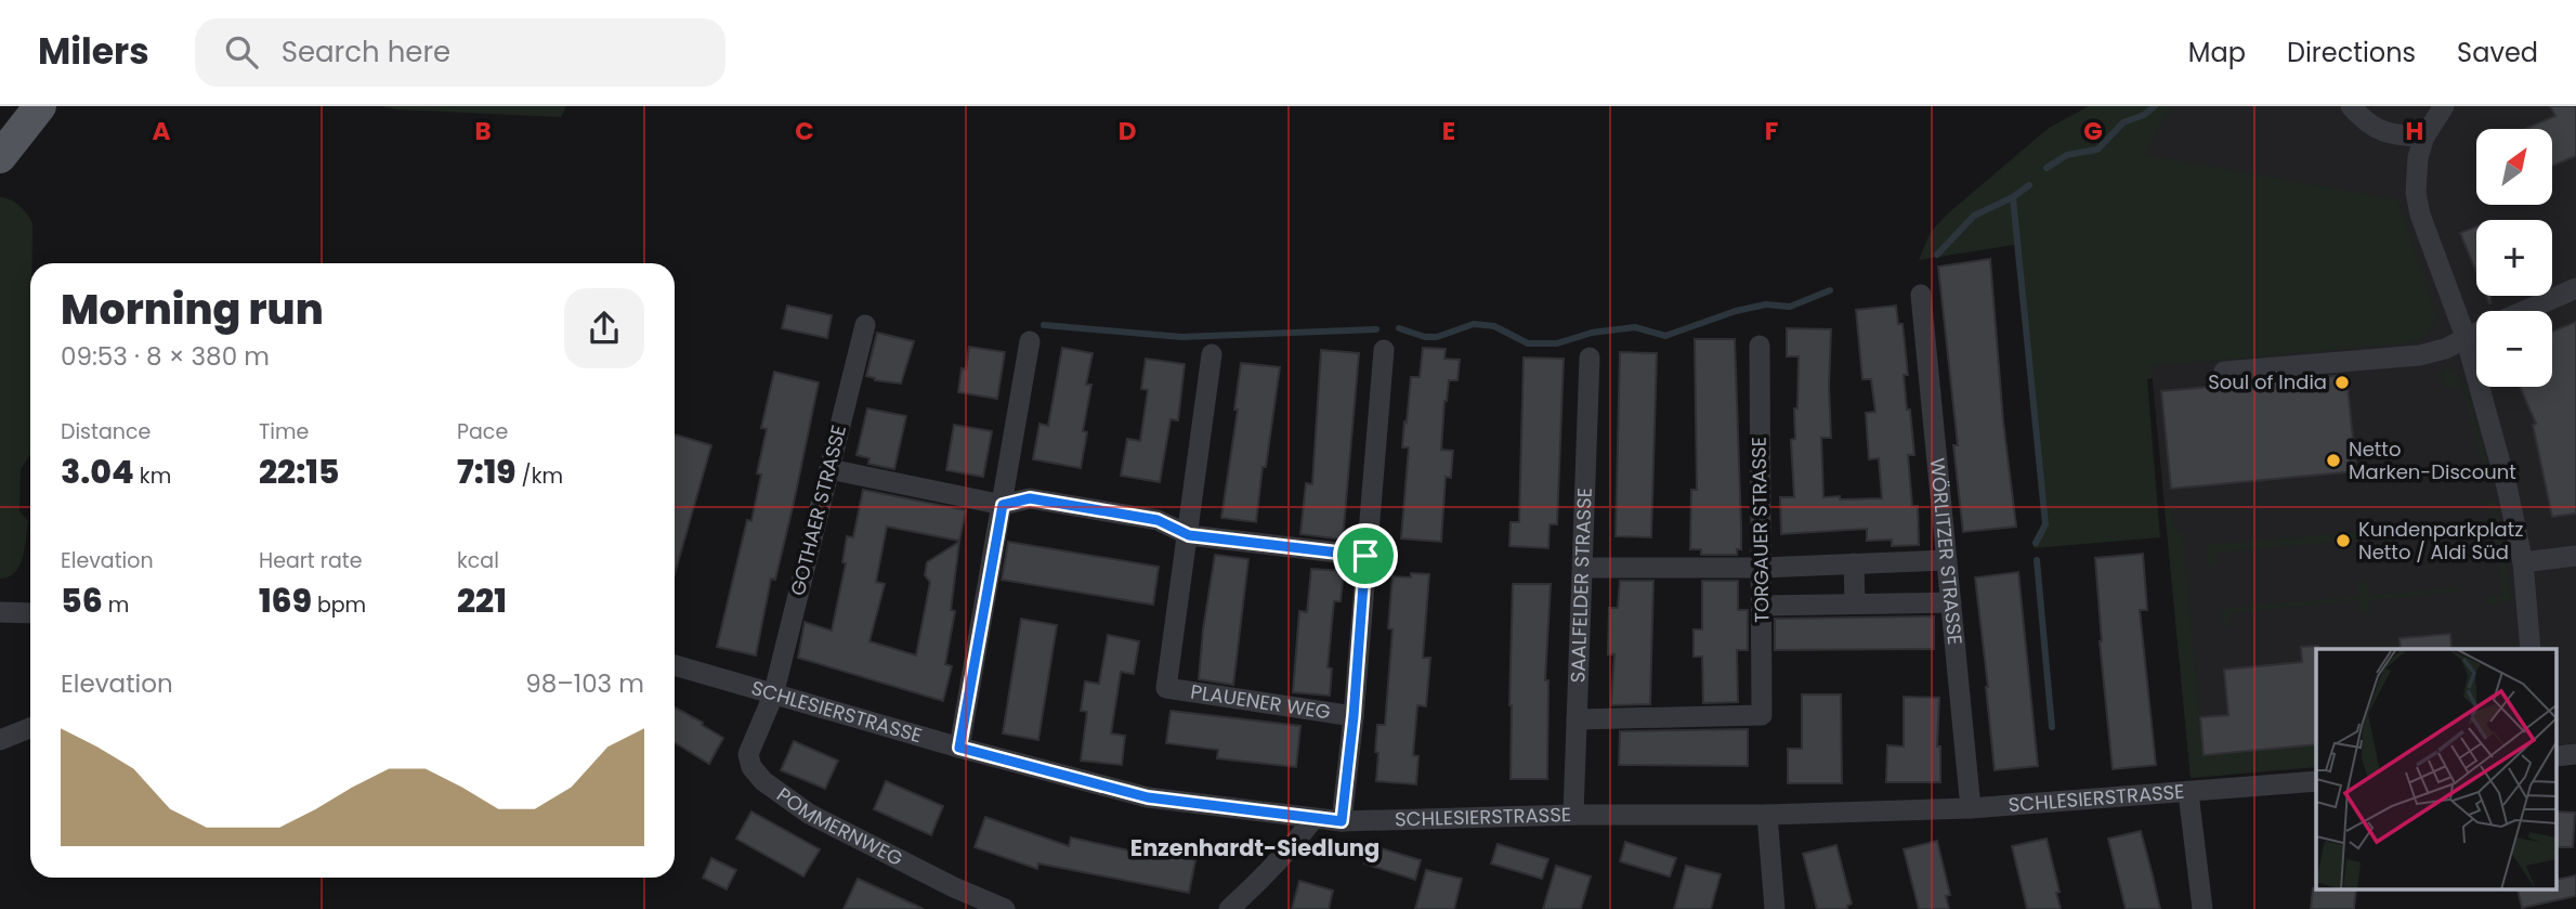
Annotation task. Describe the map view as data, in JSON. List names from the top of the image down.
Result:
{
  "streets": {
    "street": [
      "GOTHAER STRASSE",
      "TORGAUER STRASSE",
      "WÖRLITZER STRASSE",
      "SAALFELDER STRASSE",
      "PLAUENER WEG",
      "SCHLESIERSTRASSE",
      "POMMERNWEG"
    ]
  },
  "crossings": [
    ["GOTHAER STRASSE", "SCHLESIERSTRASSE"],
    ["GOTHAER STRASSE", "POMMERNWEG"],
    ["TORGAUER STRASSE", "SAALFELDER STRASSE"],
    ["WÖRLITZER STRASSE", "SCHLESIERSTRASSE"],
    ["SAALFELDER STRASSE", "SCHLESIERSTRASSE"],
    ["SCHLESIERSTRASSE", "POMMERNWEG"]
  ],
  "districts": ["Enzenhardt-Siedlung"],
  "places": ["Soul of India", "Netto Marken-Discount", "Kundenparkplatz Netto / Aldi Süd"],
  "north": "top right",
  "page": {
    "header": "Milers",
    "search": "Search here",
    "nav": ["Map", "Directions", "Saved"],
    "map_buttons": ["+", "−"],
    "heading": ["Morning run", "09:53 · 8 × 380 m"],
    "stats": [
      ["Distance", "3.04 km"],
      ["Time", "22:15"],
      ["Pace", "7:19 /km"],
      ["Elevation", "56 m"],
      ["Heart rate", "169 bpm"],
      ["kcal", "221"]
    ],
    "chart": ["Elevation", "98–103 m"]
  },
  "grid": {
    "columns": [
      "A",
      "B",
      "C",
      "D",
      "E",
      "F",
      "G",
      "H"
    ]
  }
}
